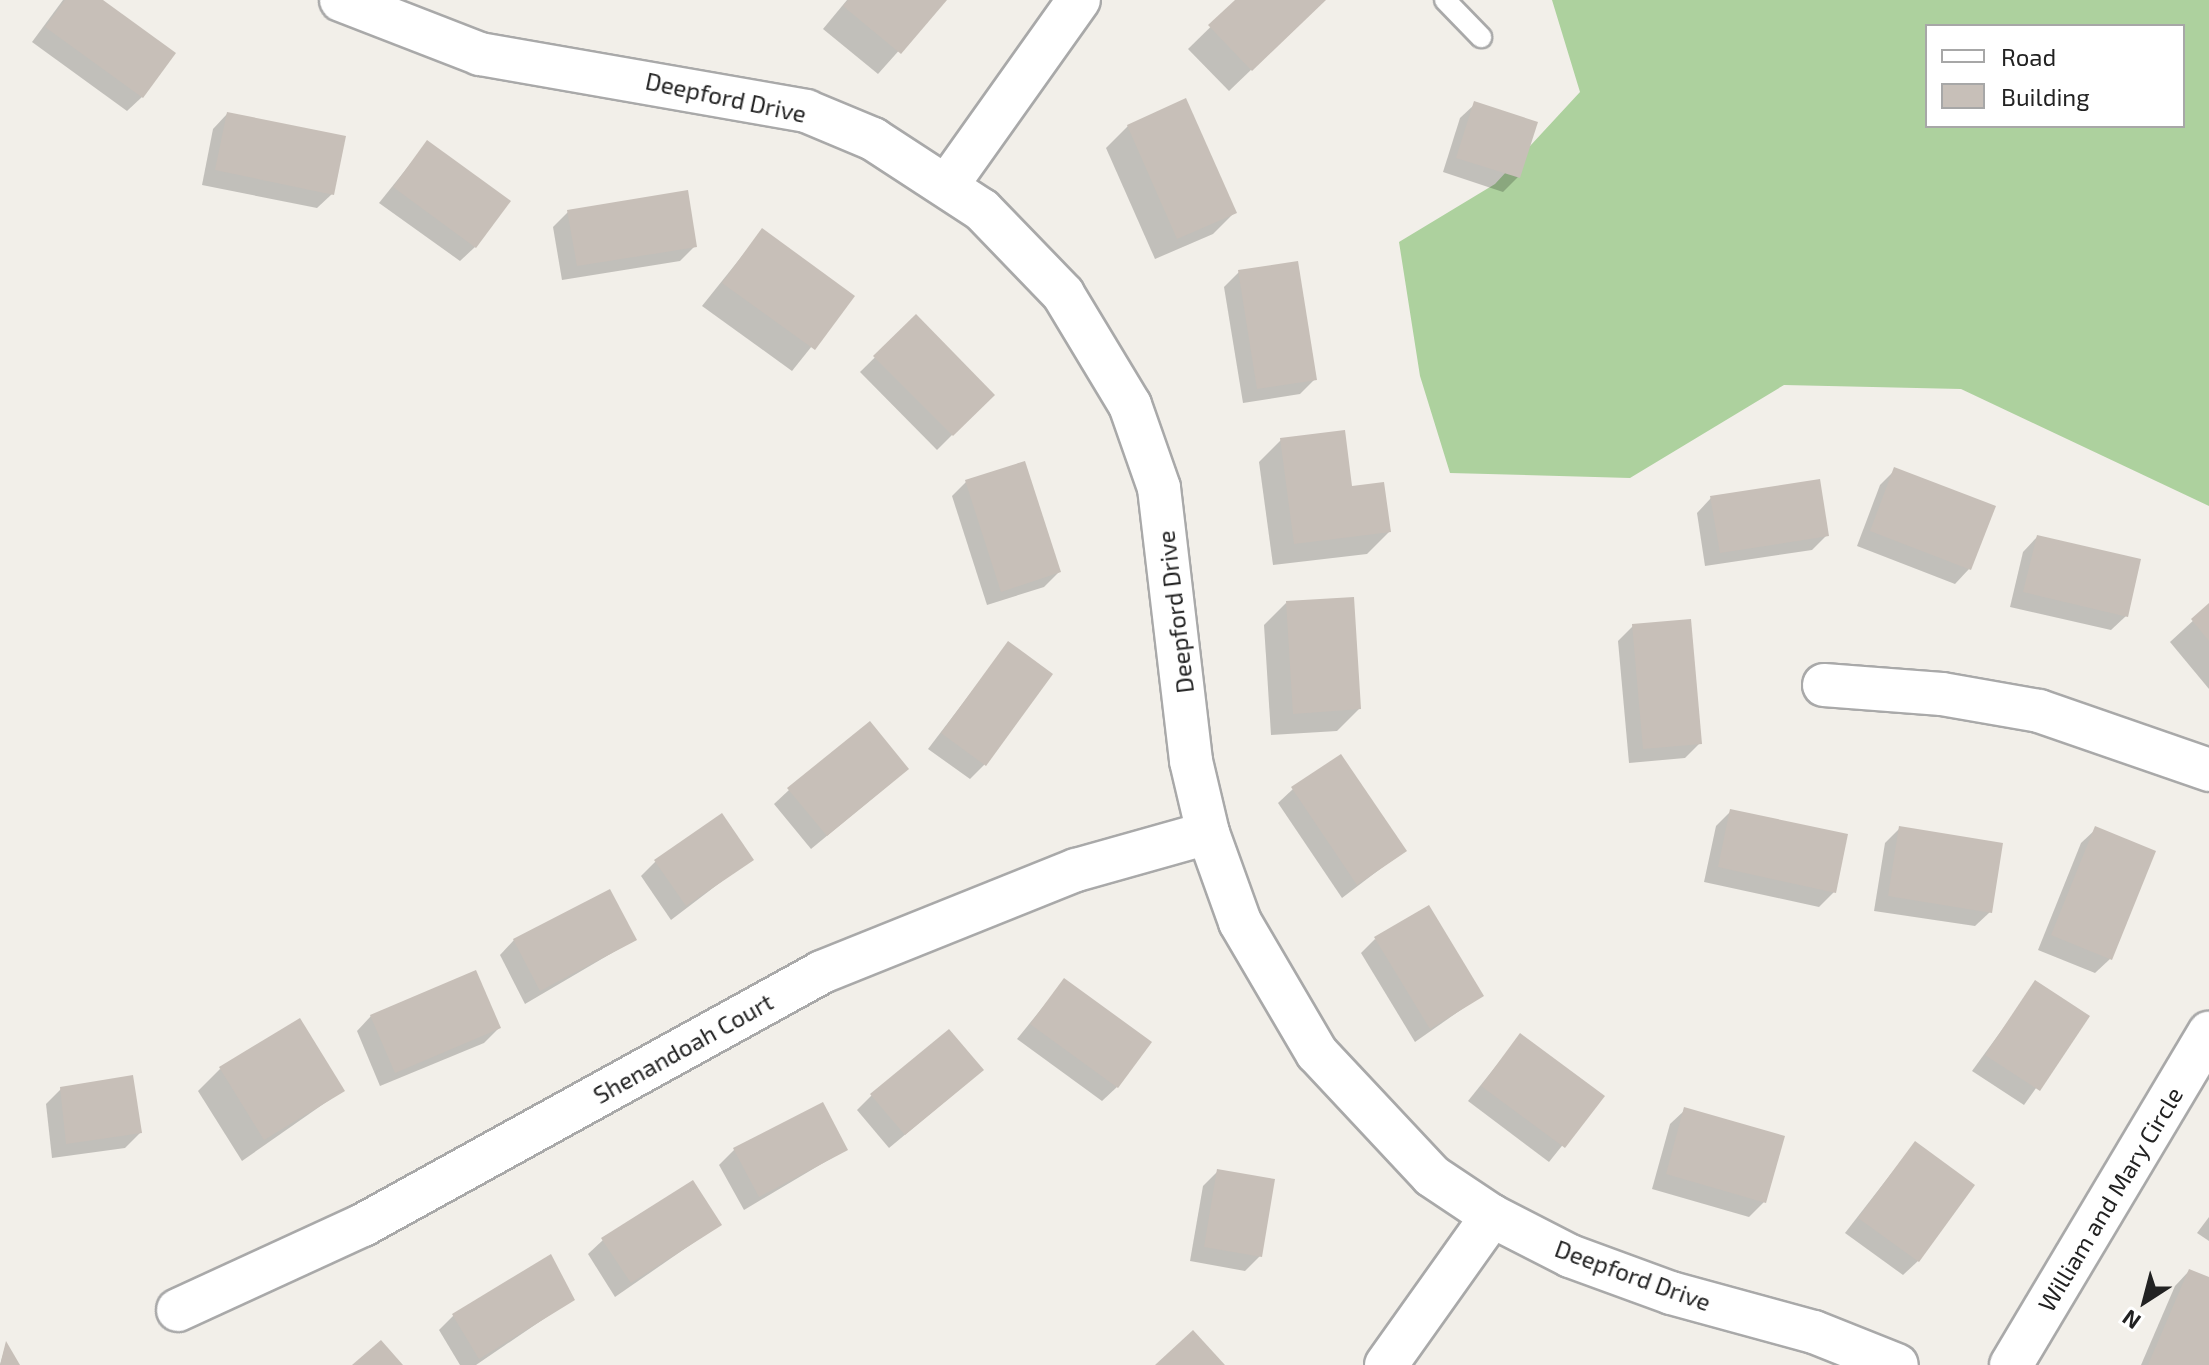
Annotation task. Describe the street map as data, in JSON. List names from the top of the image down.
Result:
{
  "streets": {
    "street": ["Deepford Drive", "Shenandoah Court", "William and Mary Circle"]
  },
  "crossings": [
    ["Deepford Drive", "Shenandoah Court"]
  ],
  "legend": ["Road", "Building"],
  "north": "bottom left"
}
